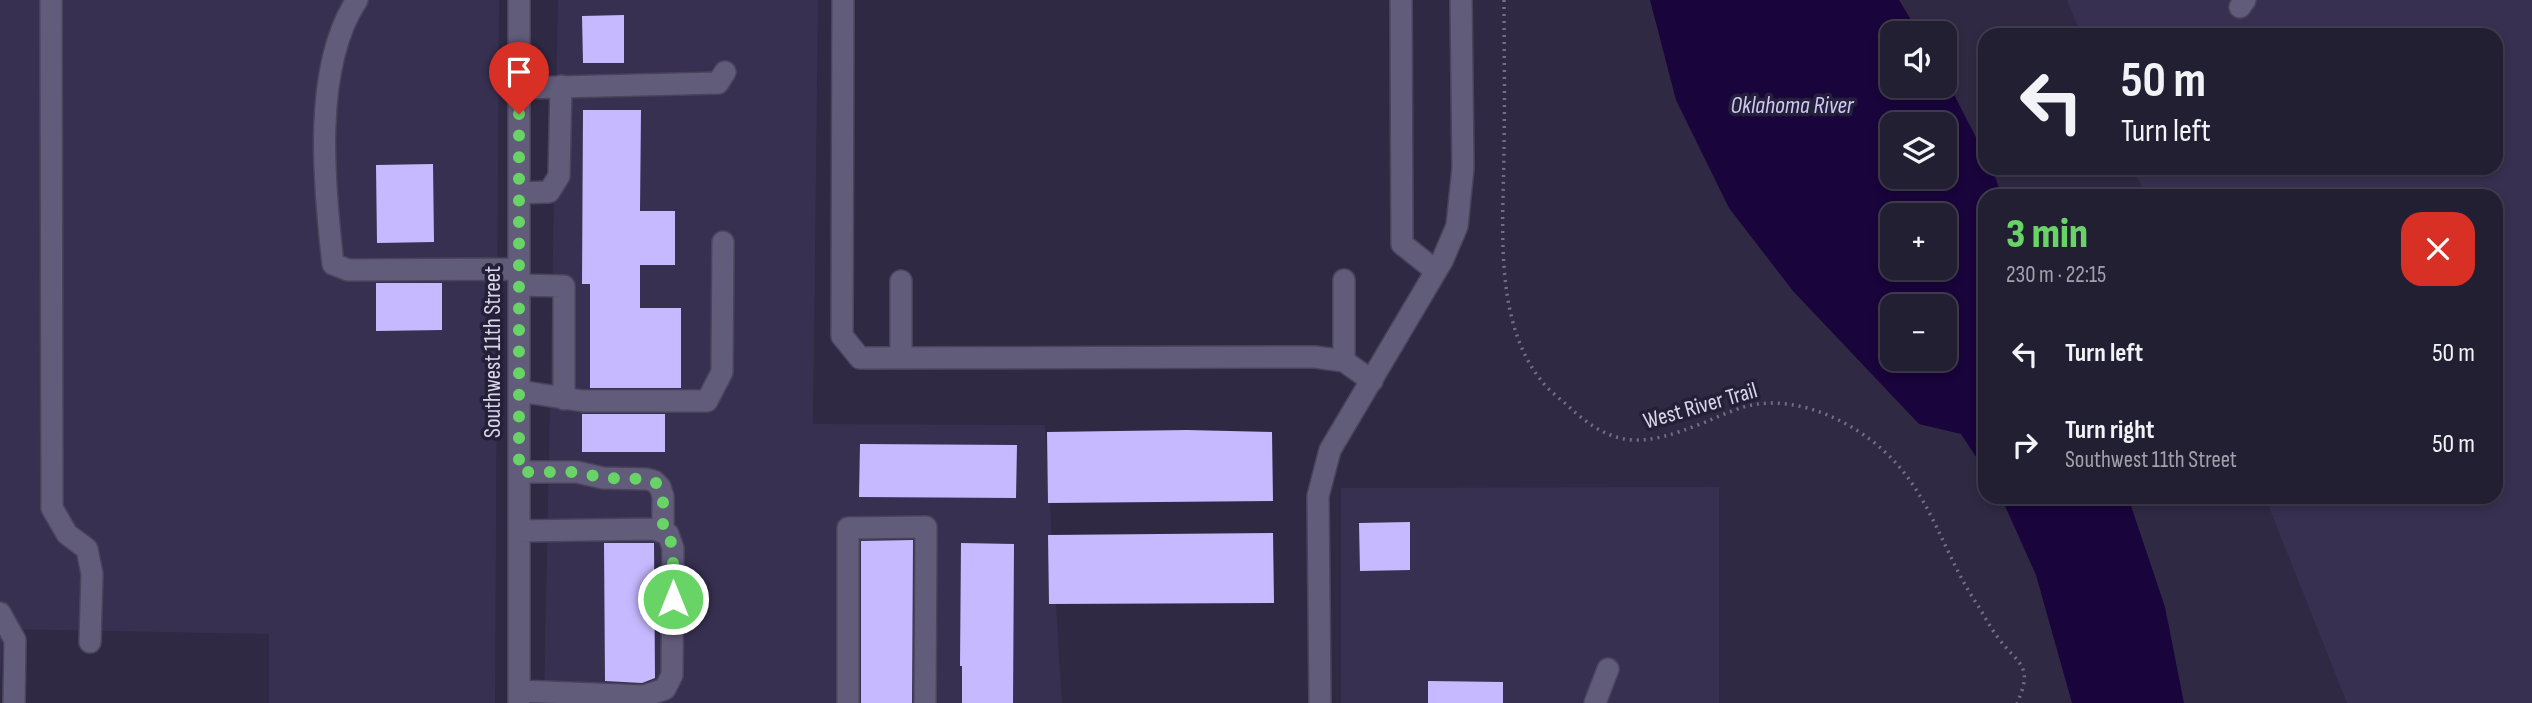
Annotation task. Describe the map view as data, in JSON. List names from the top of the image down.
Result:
{
  "streets": {
    "street": ["Southwest 11th Street"],
    "path": ["West River Trail"]
  },
  "water": ["Oklahoma River"],
  "page": {
    "map_buttons": ["+", "−"],
    "turn": ["50 m", "Turn left"],
    "heading": ["3 min", "230 m · 22:15"],
    "list": [
      {
        "name": "Turn left",
        "value": "50 m"
      },
      {
        "name": "Turn right",
        "note": "Southwest 11th Street",
        "value": "50 m"
      }
    ]
  }
}
